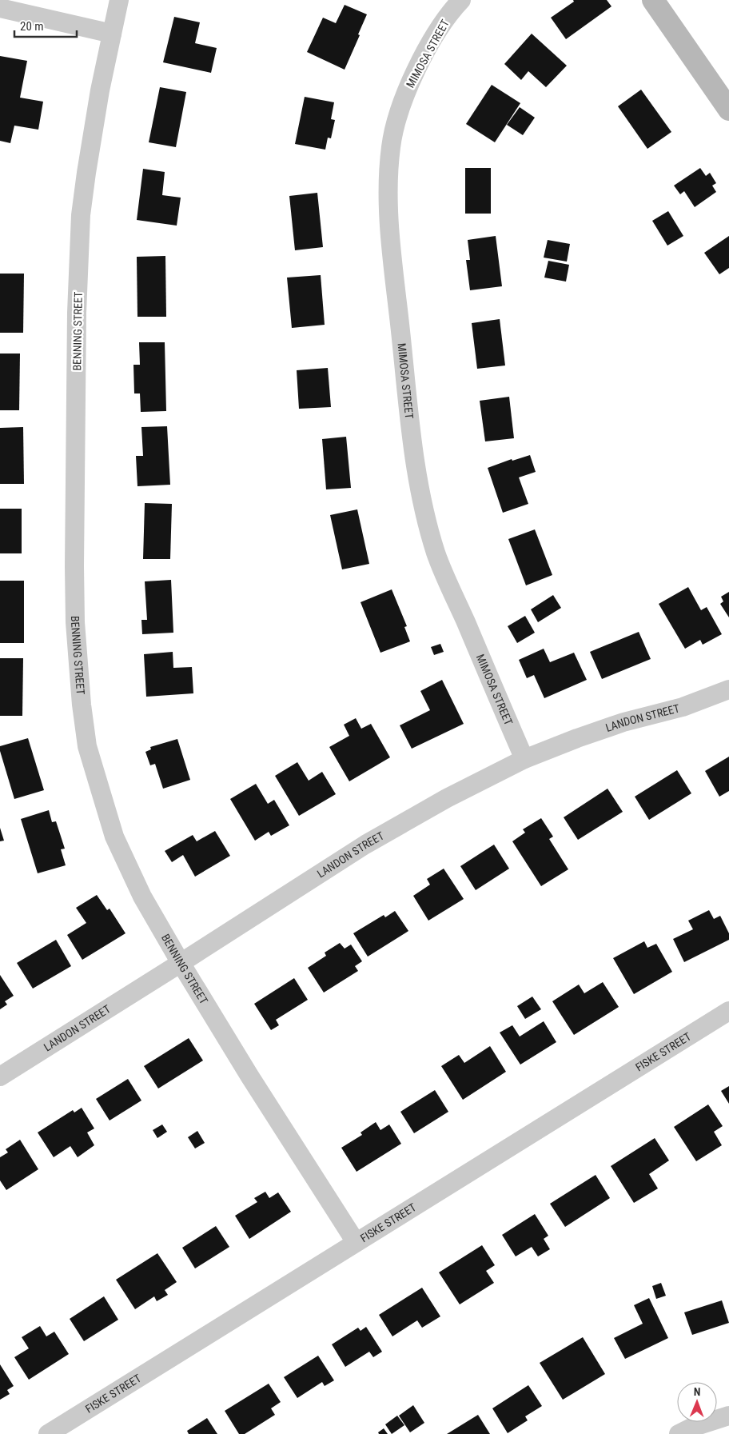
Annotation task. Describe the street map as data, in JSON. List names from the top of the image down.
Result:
{
  "streets": {
    "street": [
      "MIMOSA STREET",
      "BENNING STREET",
      "LANDON STREET",
      "FISKE STREET"
    ]
  },
  "crossings": [
    ["MIMOSA STREET", "LANDON STREET"],
    ["BENNING STREET", "LANDON STREET"],
    ["BENNING STREET", "FISKE STREET"]
  ],
  "scale_bar": "20 m",
  "north": "top"
}
